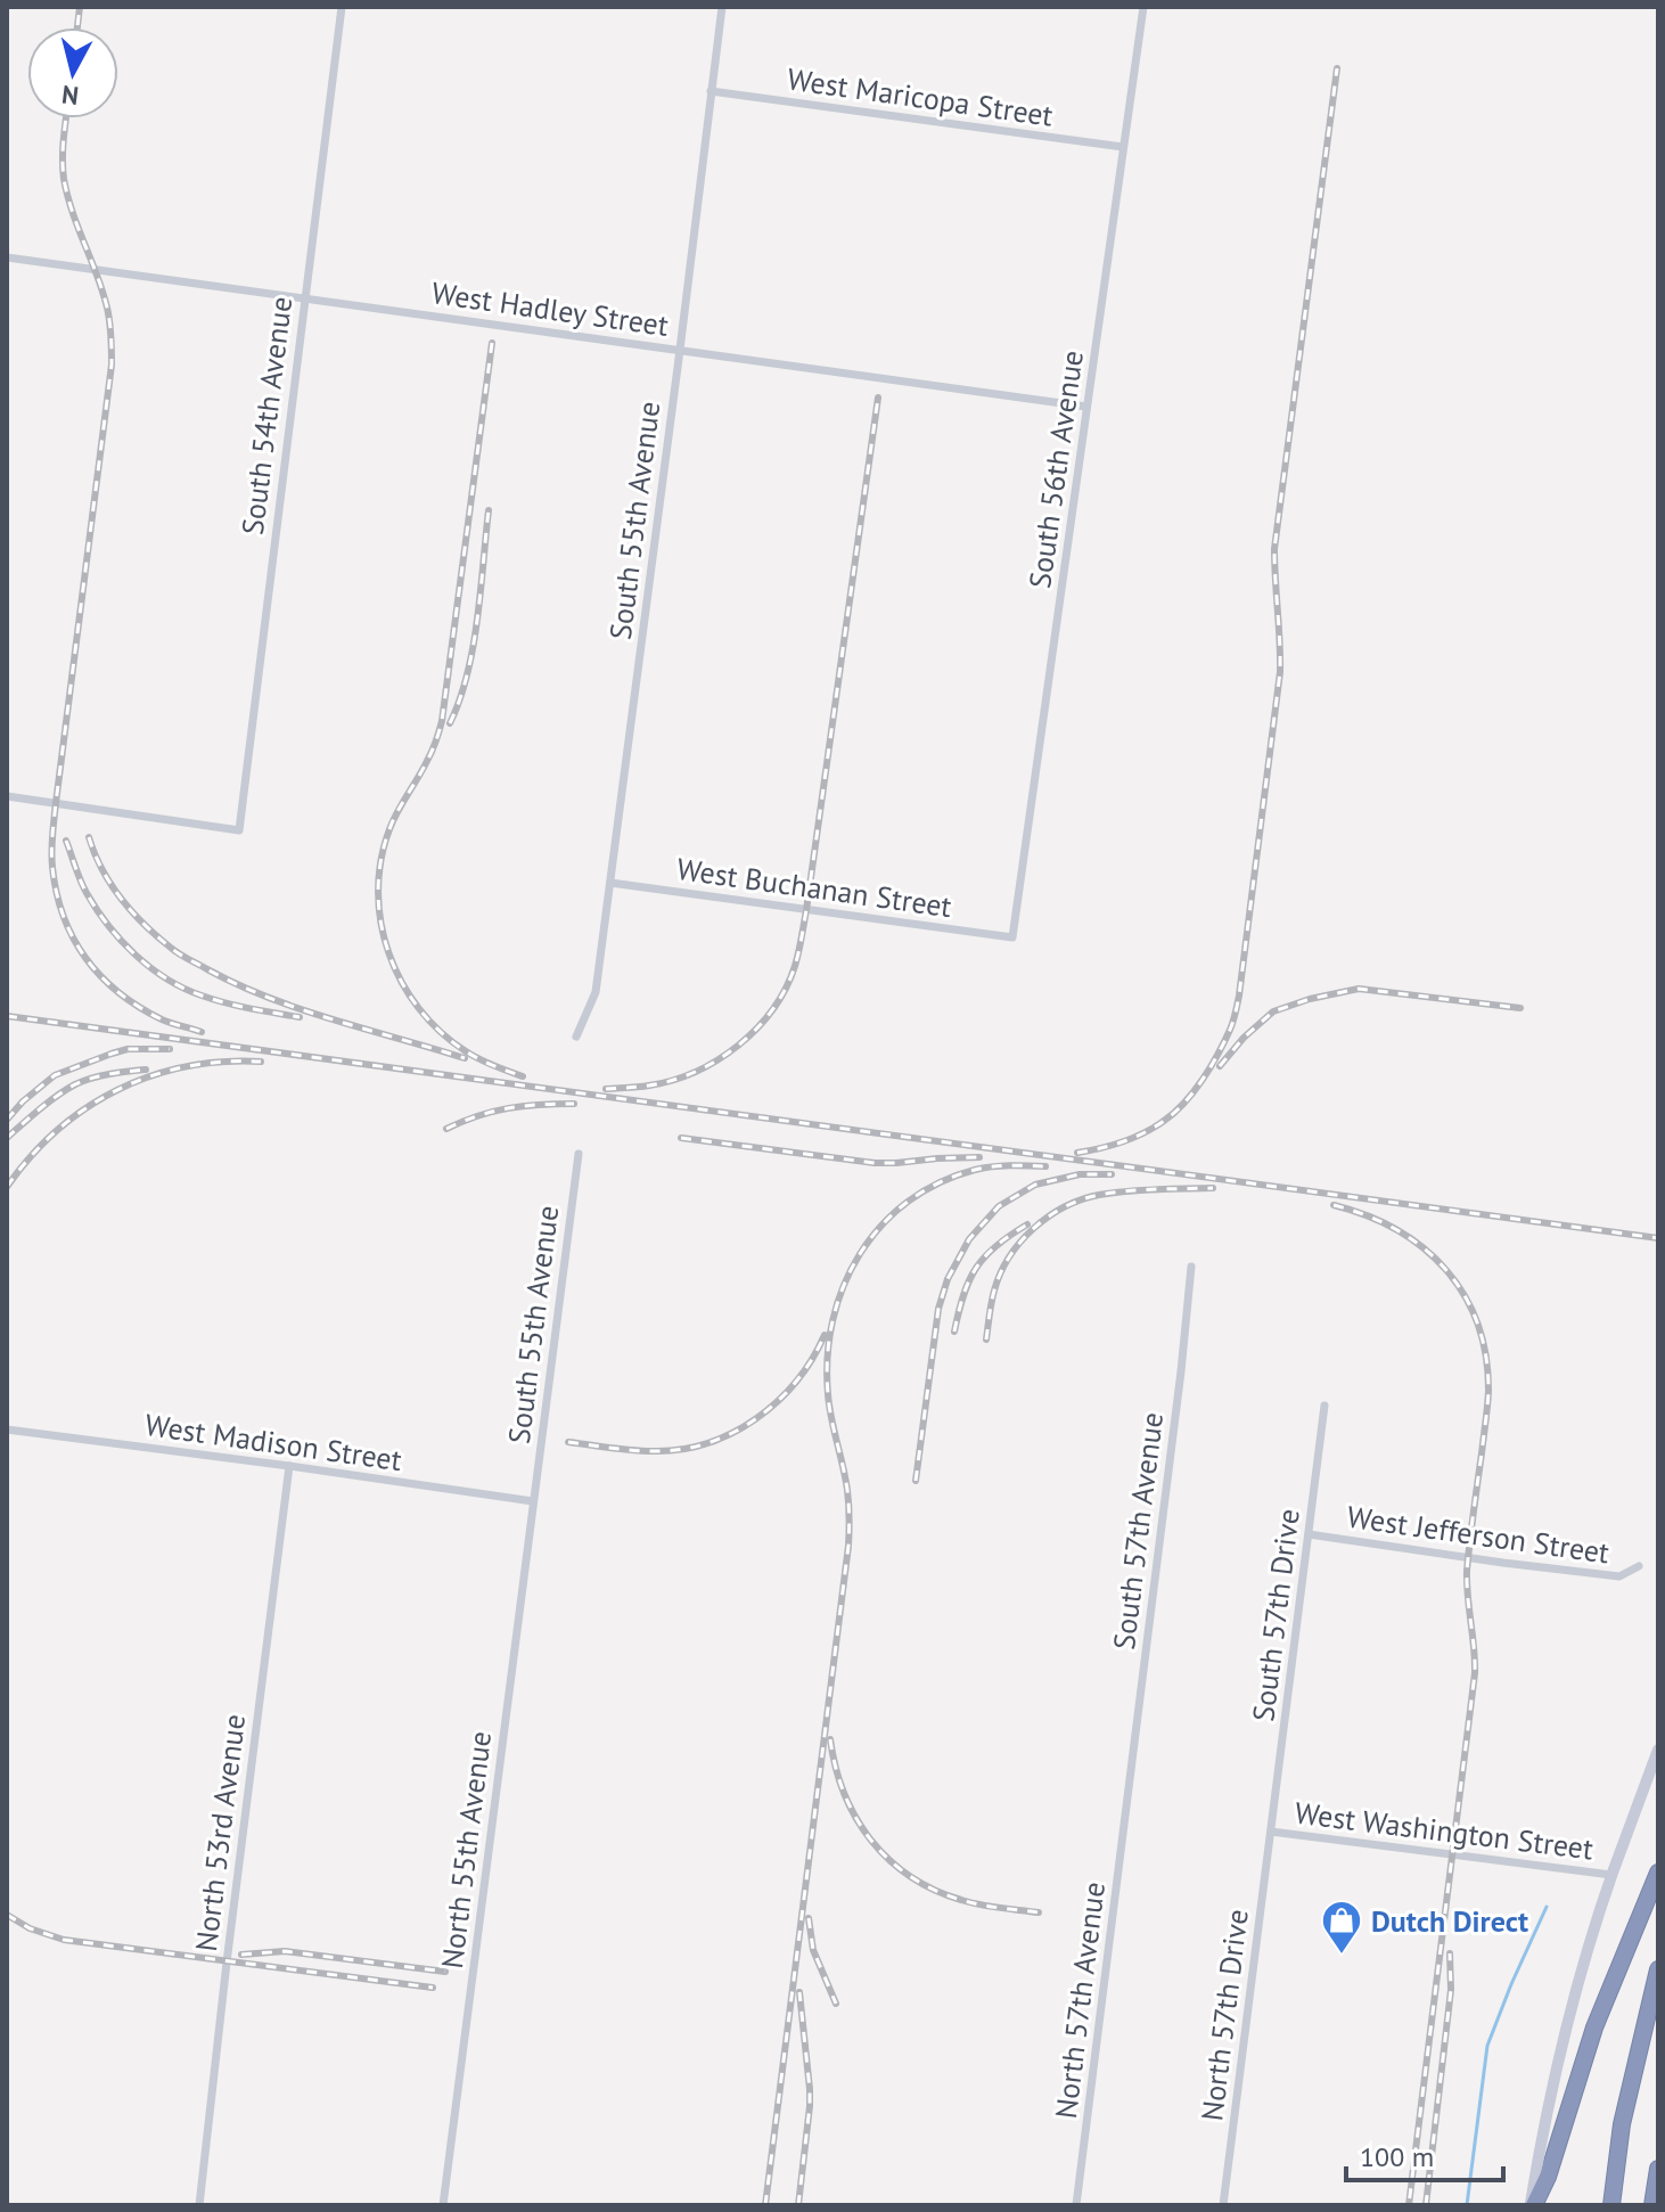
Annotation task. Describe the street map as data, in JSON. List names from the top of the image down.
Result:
{
  "streets": {
    "street": [
      "West Maricopa Street",
      "West Hadley Street",
      "South 54th Avenue",
      "South 56th Avenue",
      "South 55th Avenue",
      "West Buchanan Street",
      "West Madison Street",
      "South 57th Avenue",
      "West Jefferson Street",
      "South 57th Drive",
      "West Washington Street",
      "North 53rd Avenue",
      "North 55th Avenue",
      "North 57th Avenue",
      "North 57th Drive"
    ]
  },
  "crossings": [
    ["West Maricopa Street", "South 56th Avenue"],
    ["West Maricopa Street", "South 55th Avenue"],
    ["West Hadley Street", "South 54th Avenue"],
    ["West Hadley Street", "South 56th Avenue"],
    ["West Hadley Street", "South 55th Avenue"],
    ["South 56th Avenue", "West Buchanan Street"],
    ["South 55th Avenue", "West Buchanan Street"],
    ["South 55th Avenue", "West Madison Street"],
    ["South 55th Avenue", "North 55th Avenue"],
    ["West Madison Street", "North 53rd Avenue"],
    ["West Madison Street", "North 55th Avenue"],
    ["South 57th Avenue", "North 57th Avenue"],
    ["West Jefferson Street", "South 57th Drive"],
    ["South 57th Drive", "West Washington Street"],
    ["South 57th Drive", "North 57th Drive"],
    ["West Washington Street", "North 57th Drive"]
  ],
  "places": {
    "shop": ["Dutch Direct"]
  },
  "scale_bar": "100 m",
  "north": "bottom"
}
